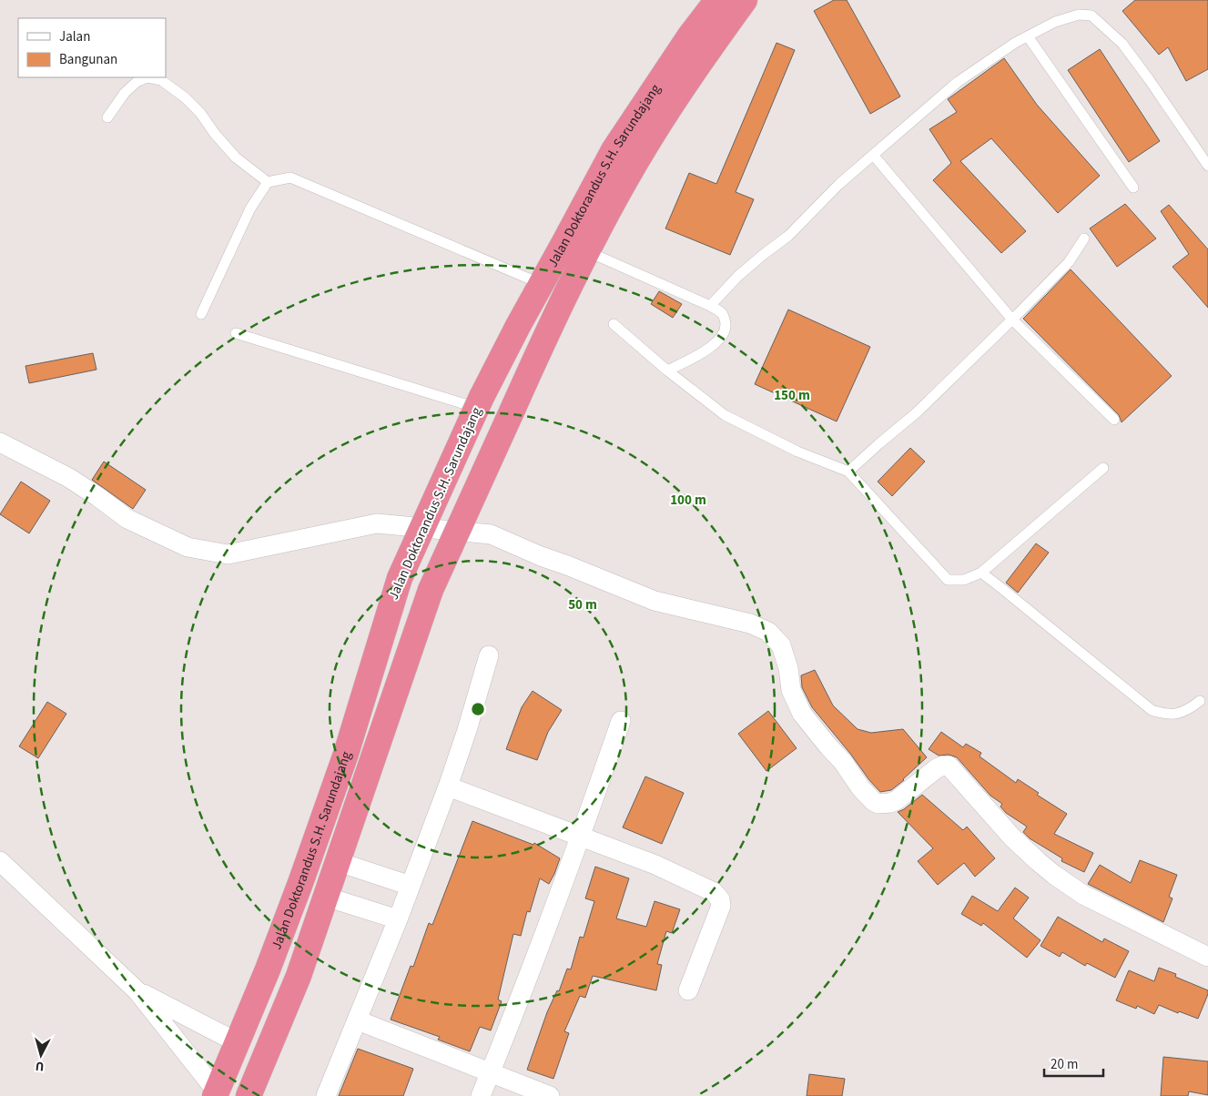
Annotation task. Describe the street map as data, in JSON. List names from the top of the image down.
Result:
{
  "streets": {
    "highway": ["Jalan Doktorandus S.H. Sarundajang"]
  },
  "legend": ["Jalan", "Bangunan"],
  "scale_bar": "20 m",
  "north": "bottom",
  "rings": ["150 m", "100 m", "50 m"]
}
